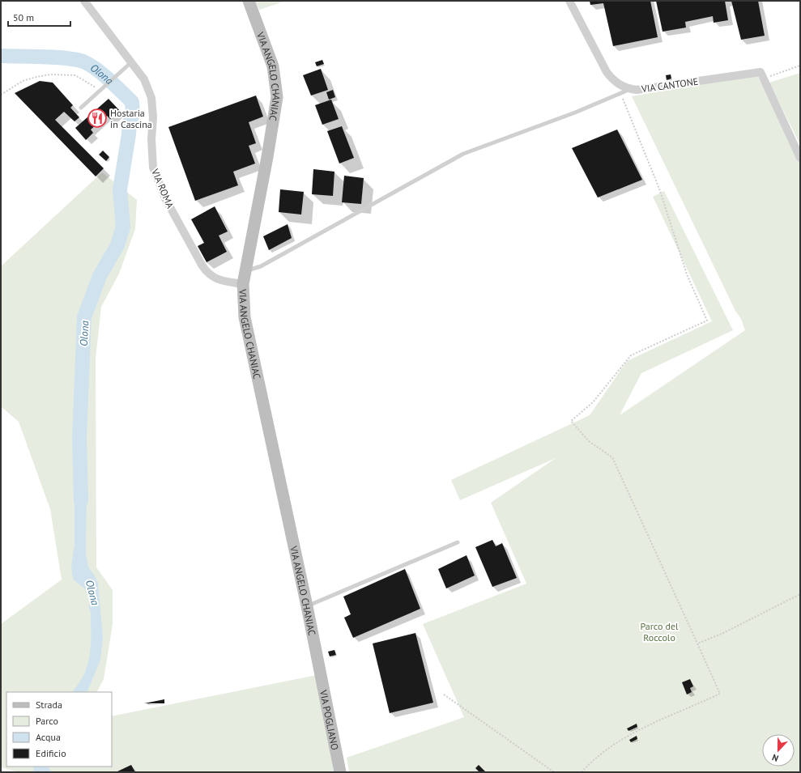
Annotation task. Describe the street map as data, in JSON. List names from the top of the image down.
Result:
{
  "streets": {
    "street": [
      "VIA ANGELO CHANIAC",
      "VIA CANTONE",
      "VIA ROMA",
      "VIA POGLIANO"
    ]
  },
  "crossings": [
    ["VIA ANGELO CHANIAC", "VIA ROMA"],
    ["VIA ANGELO CHANIAC", "VIA POGLIANO"]
  ],
  "water": ["Olona"],
  "parks": ["Parco del Roccolo"],
  "places": {
    "restaurant": ["Hostaria in Cascina"]
  },
  "legend": [
    "Strada",
    "Parco",
    "Acqua",
    "Edificio"
  ],
  "scale_bar": "50 m",
  "north": "bottom"
}
